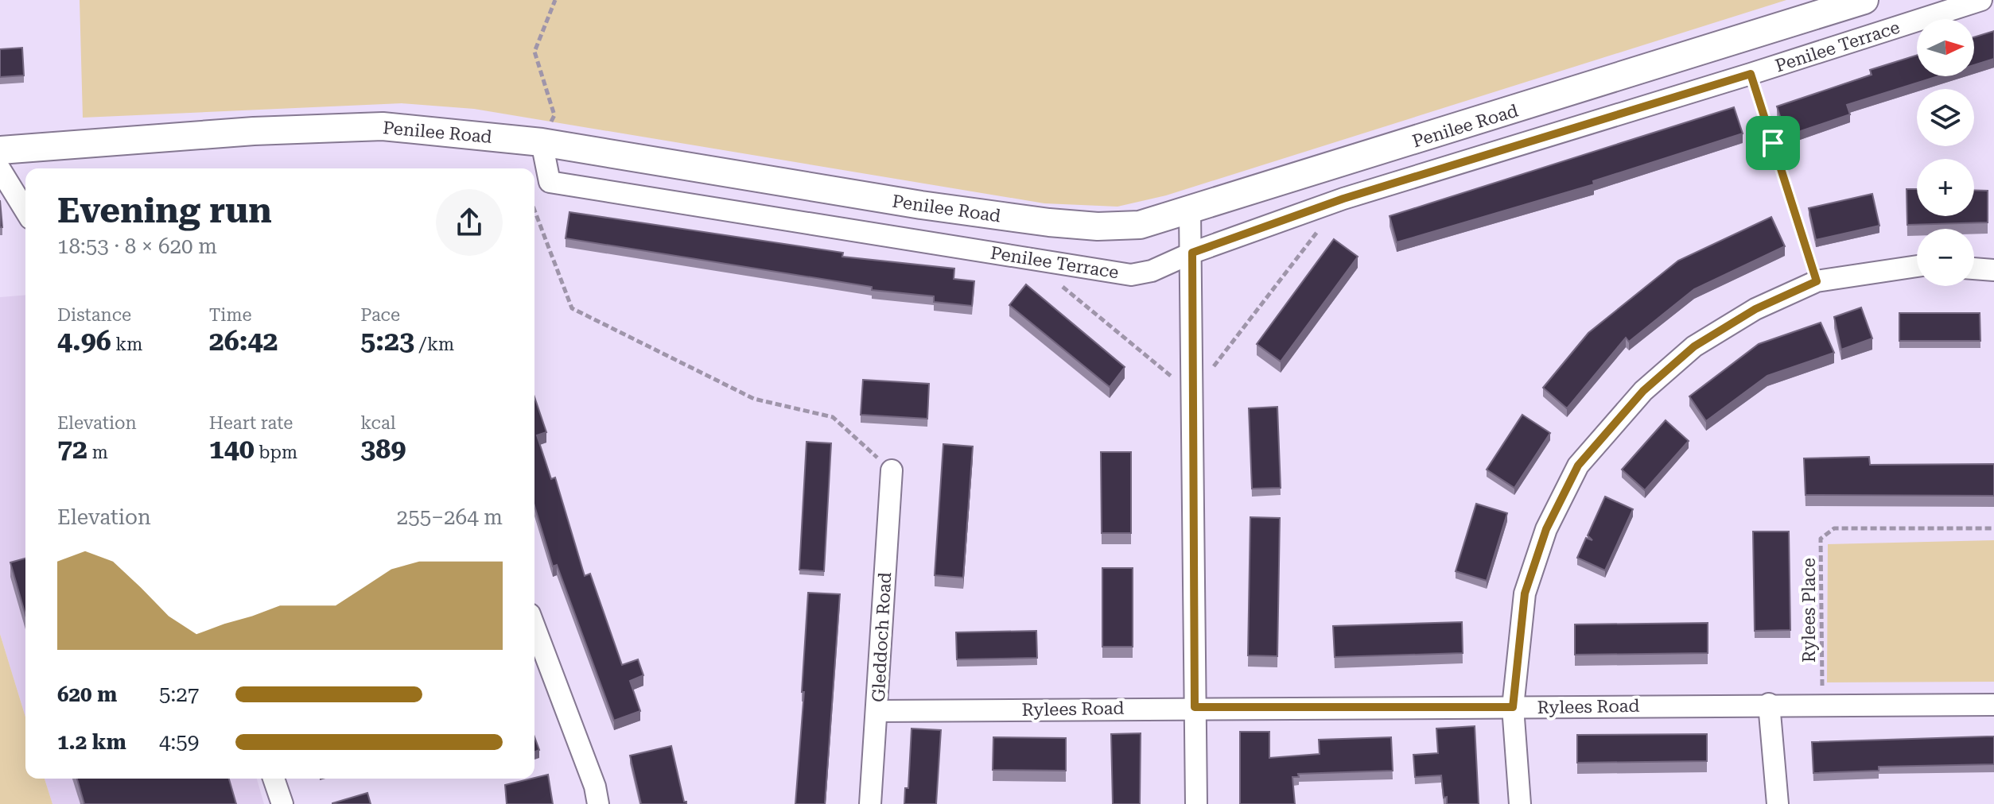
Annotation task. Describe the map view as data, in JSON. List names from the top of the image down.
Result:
{
  "streets": {
    "street": [
      "Penilee Terrace",
      "Penilee Road",
      "Gleddoch Road",
      "Rylees Road"
    ],
    "path": ["Rylees Place"]
  },
  "crossings": [
    ["Penilee Terrace", "Penilee Road"],
    ["Rylees Place", "Rylees Road"],
    ["Gleddoch Road", "Rylees Road"]
  ],
  "north": "right",
  "page": {
    "map_buttons": ["+", "−"],
    "heading": ["Evening run", "18:53 · 8 × 620 m"],
    "stats": [
      ["Distance", "4.96 km"],
      ["Time", "26:42"],
      ["Pace", "5:23 /km"],
      ["Elevation", "72 m"],
      ["Heart rate", "140 bpm"],
      ["kcal", "389"]
    ],
    "chart": ["Elevation", "255–264 m"],
    "list": [
      {
        "name": "620 m",
        "note": "5:27"
      },
      {
        "name": "1.2 km",
        "note": "4:59"
      }
    ]
  }
}
